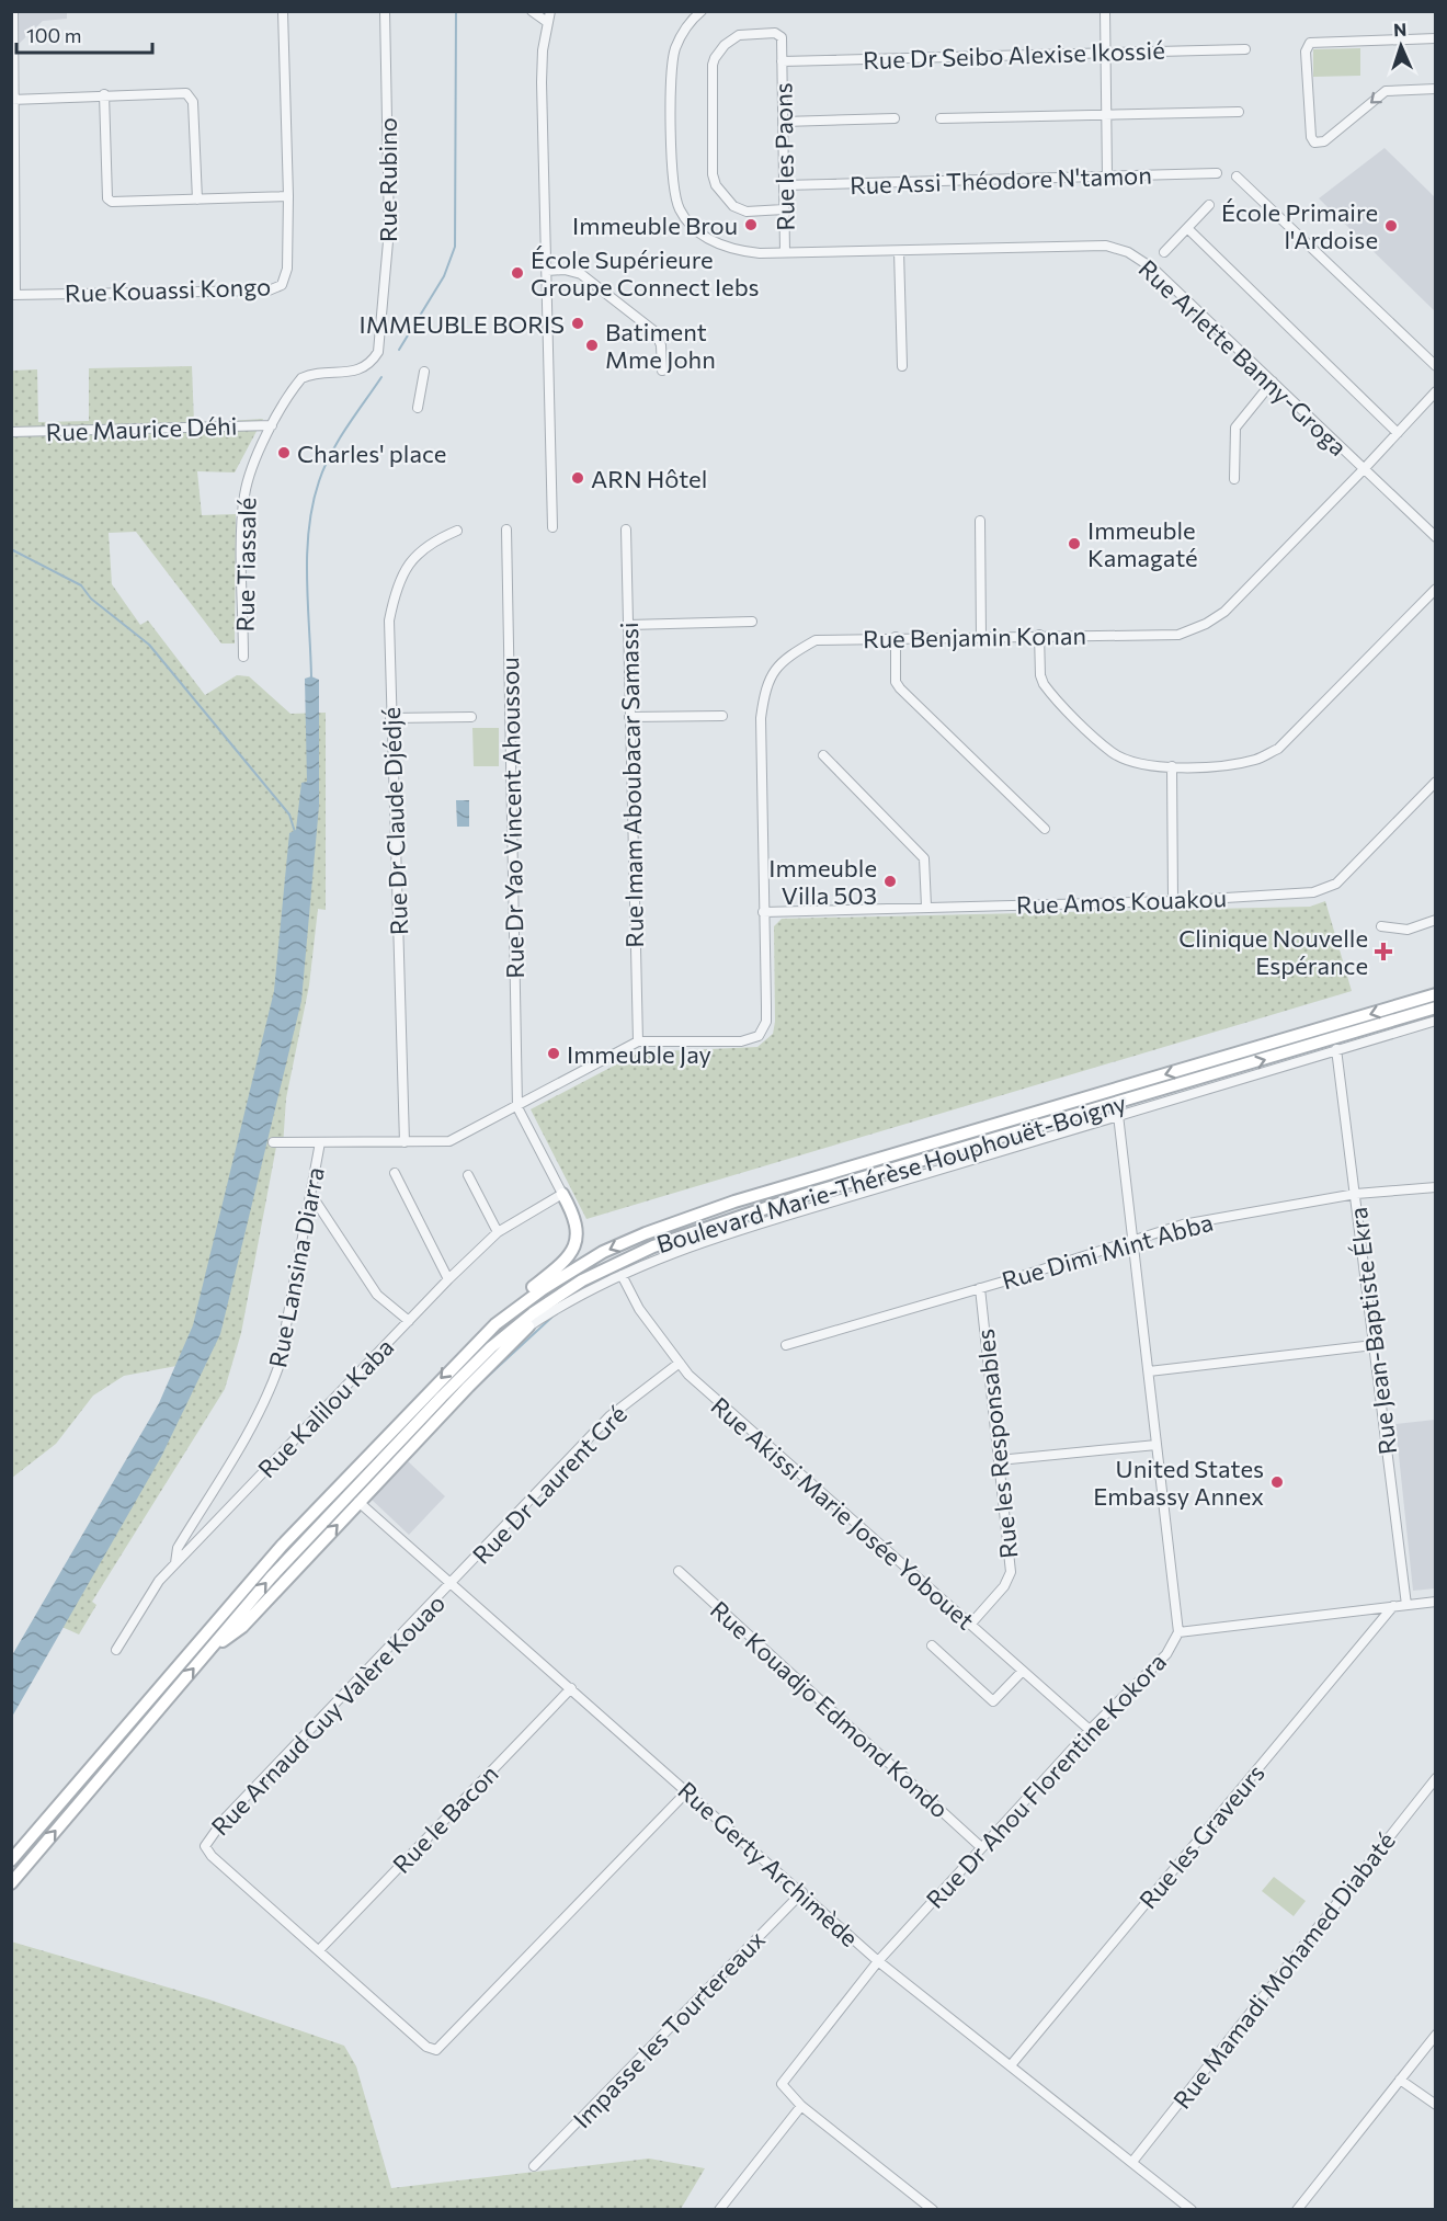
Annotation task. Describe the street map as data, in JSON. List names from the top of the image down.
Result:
{
  "streets": {
    "main road": ["Boulevard Marie-Thérèse Houphouët-Boigny"],
    "street": [
      "Rue Dr Seibo Alexise Ikossié",
      "Rue les Paons",
      "Rue Rubino",
      "Rue Assi Théodore N'tamon",
      "Rue Kouassi Kongo",
      "Rue Arlette Banny-Groga",
      "Rue Maurice Déhi",
      "Rue Tiassalé",
      "Rue Benjamin Konan",
      "Rue Imam Aboubacar Samassi",
      "Rue Dr Yao Vincent Ahoussou",
      "Rue Dr Claude Djédjé",
      "Rue Amos Kouakou",
      "Rue Dimi Mint Abba",
      "Rue Lansina Diarra",
      "Rue Jean-Baptiste Ékra",
      "Rue Kalilou Kaba",
      "Rue les Responsables",
      "Rue Dr Laurent Gré",
      "Rue Akissi Marie Josée Yobouet",
      "Rue Kouadjo Edmond Kondo",
      "Rue Arnaud Guy Valère Kouao",
      "Rue Dr Ahou Florentine Kokora",
      "Rue le Bacon",
      "Rue les Graveurs",
      "Rue Gerty Archimède",
      "Rue Mamadi Mohamed Diabaté",
      "Impasse les Tourtereaux"
    ]
  },
  "crossings": [
    ["Rue Dr Seibo Alexise Ikossié", "Rue les Paons"],
    ["Rue les Paons", "Rue Assi Théodore N'tamon"],
    ["Rue les Paons", "Rue Arlette Banny-Groga"],
    ["Rue Rubino", "Rue Tiassalé"],
    ["Rue Arlette Banny-Groga", "Rue Benjamin Konan"],
    ["Rue Maurice Déhi", "Rue Tiassalé"],
    ["Rue Benjamin Konan", "Rue Imam Aboubacar Samassi"],
    ["Rue Benjamin Konan", "Rue Amos Kouakou"],
    ["Rue Dimi Mint Abba", "Rue Jean-Baptiste Ékra"],
    ["Rue Dimi Mint Abba", "Rue les Responsables"],
    ["Rue Dimi Mint Abba", "Rue Dr Ahou Florentine Kokora"],
    ["Rue Lansina Diarra", "Rue Kalilou Kaba"],
    ["Rue les Responsables", "Rue Akissi Marie Josée Yobouet"],
    ["Rue Dr Laurent Gré", "Rue Akissi Marie Josée Yobouet"],
    ["Rue Dr Laurent Gré", "Rue Arnaud Guy Valère Kouao"],
    ["Rue Dr Laurent Gré", "Rue Gerty Archimède"],
    ["Rue Akissi Marie Josée Yobouet", "Rue Dr Ahou Florentine Kokora"],
    ["Rue Kouadjo Edmond Kondo", "Rue Dr Ahou Florentine Kokora"],
    ["Rue Arnaud Guy Valère Kouao", "Rue le Bacon"],
    ["Rue Arnaud Guy Valère Kouao", "Rue Gerty Archimède"],
    ["Rue Dr Ahou Florentine Kokora", "Rue Gerty Archimède"],
    ["Rue le Bacon", "Rue Gerty Archimède"],
    ["Rue les Graveurs", "Rue Gerty Archimède"],
    ["Rue Gerty Archimède", "Rue Mamadi Mohamed Diabaté"],
    ["Rue Gerty Archimède", "Impasse les Tourtereaux"]
  ],
  "places": {
    "other": [
      "Immeuble Brou",
      "École Primaire l'Ardoise",
      "École Supérieure Groupe Connect Iebs",
      "IMMEUBLE BORIS",
      "Batiment Mme John",
      "Charles' place",
      "ARN Hôtel",
      "Immeuble Kamagaté",
      "Immeuble Villa 503",
      "Immeuble Jay",
      "United States Embassy Annex"
    ],
    "health": ["Clinique Nouvelle Espérance"]
  },
  "scale_bar": "100 m",
  "north": "top"
}
